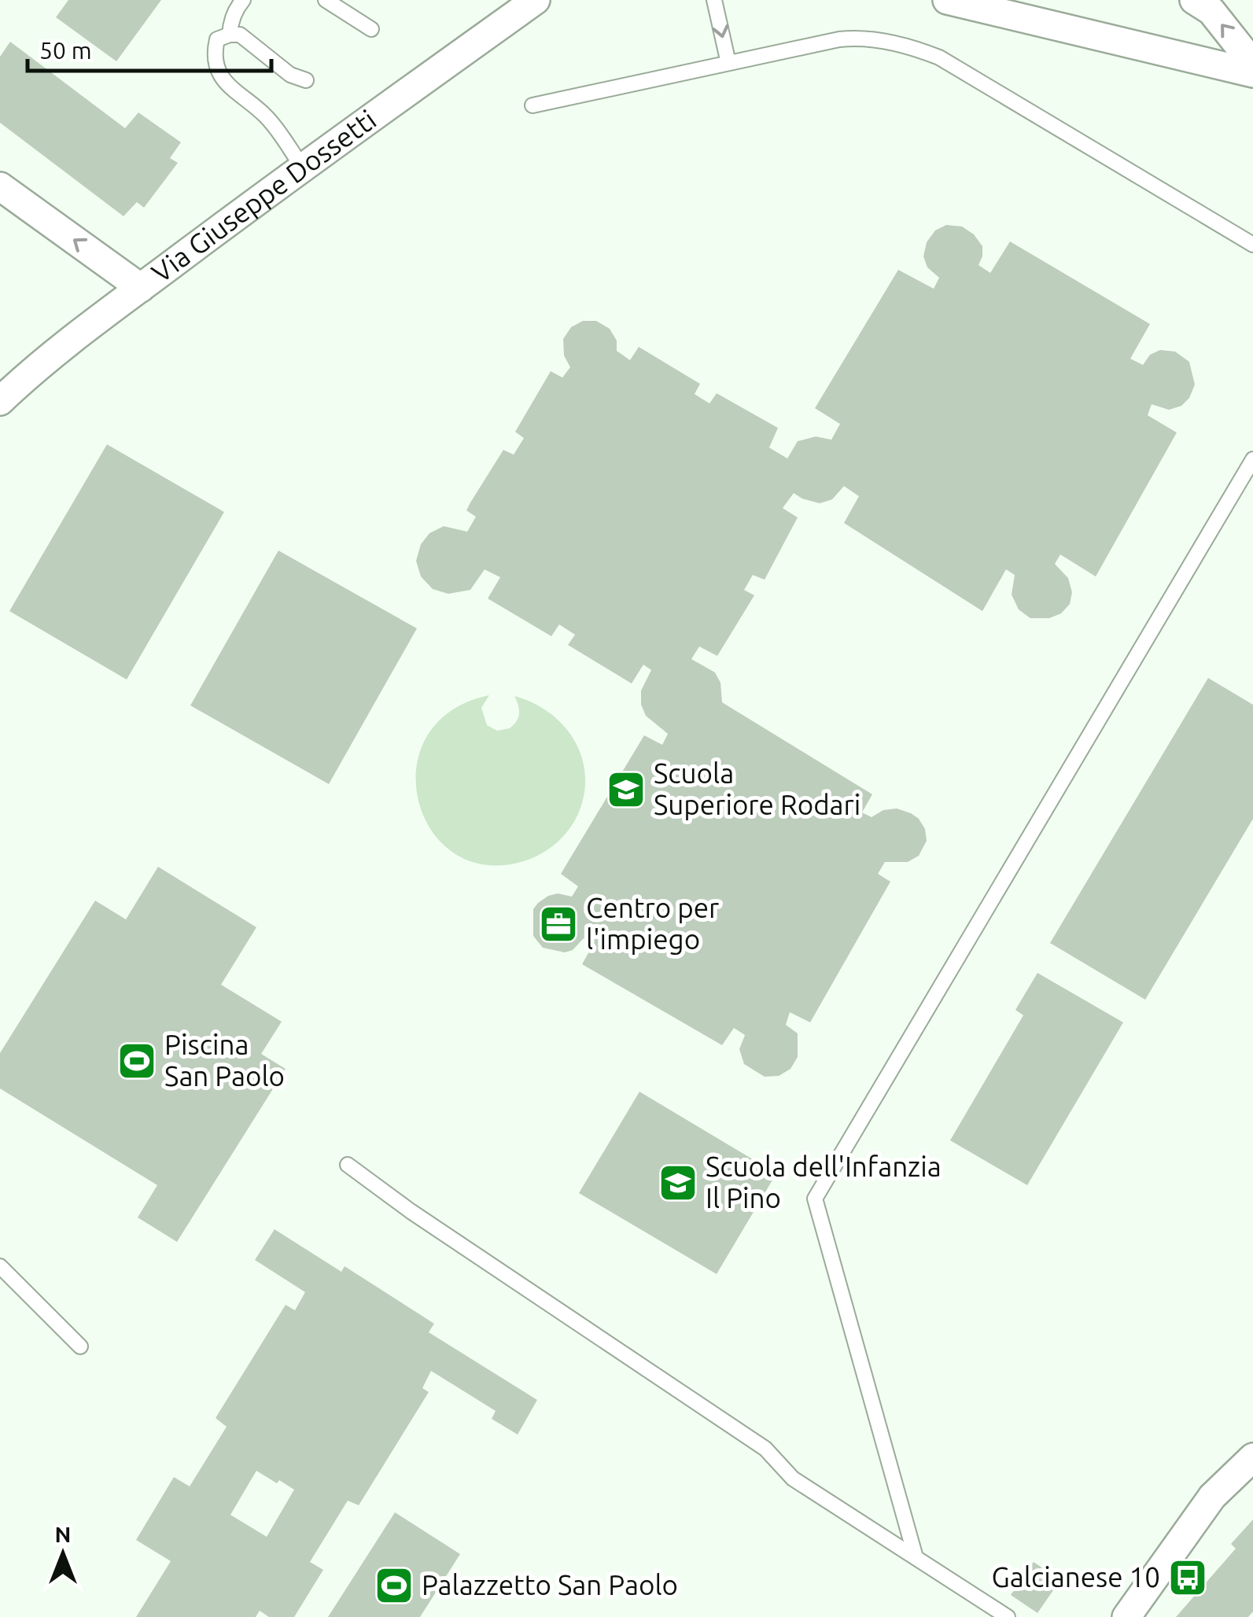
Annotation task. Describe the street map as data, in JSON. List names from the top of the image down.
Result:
{
  "streets": {
    "street": ["Via Giuseppe Dossetti"]
  },
  "places": {
    "school or university": ["Scuola Superiore Rodari", "Scuola dell'Infanzia Il Pino"],
    "office": ["Centro per l'impiego"],
    "sports": ["Piscina San Paolo", "Palazzetto San Paolo"],
    "bus stop": ["Galcianese 10"]
  },
  "scale_bar": "50 m",
  "north": "top"
}
